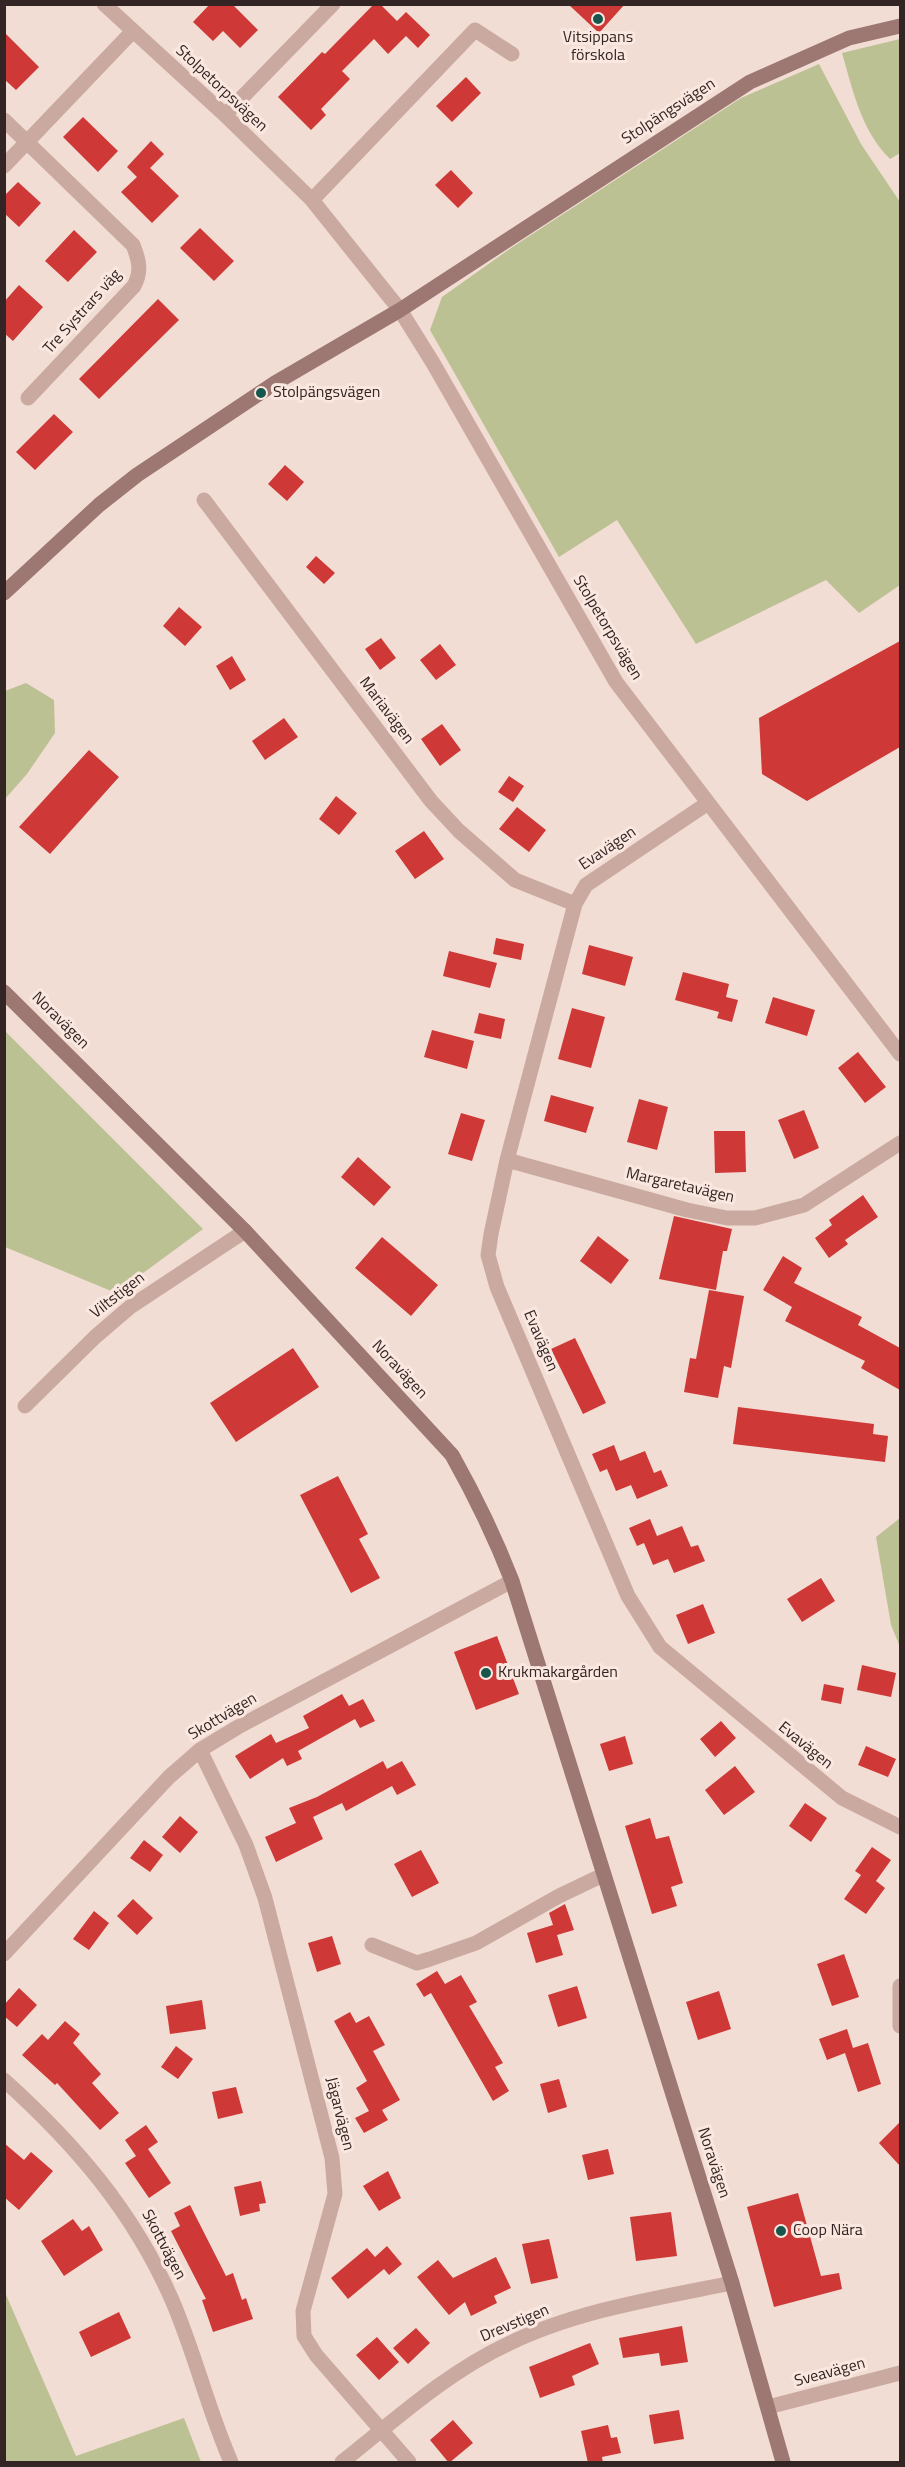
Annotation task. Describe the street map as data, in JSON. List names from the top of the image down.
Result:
{
  "streets": {
    "street": [
      "Stolpetorpsvägen",
      "Stolpängsvägen",
      "Tre Systrars väg",
      "Mariavägen",
      "Evavägen",
      "Noravägen",
      "Margaretavägen",
      "Viltstigen",
      "Skottvägen",
      "Jägarvägen",
      "Drevstigen",
      "Sveavägen"
    ]
  },
  "crossings": [
    ["Stolpetorpsvägen", "Stolpängsvägen"],
    ["Stolpetorpsvägen", "Evavägen"],
    ["Mariavägen", "Evavägen"],
    ["Evavägen", "Margaretavägen"],
    ["Noravägen", "Viltstigen"],
    ["Noravägen", "Skottvägen"],
    ["Noravägen", "Drevstigen"],
    ["Noravägen", "Sveavägen"],
    ["Skottvägen", "Jägarvägen"],
    ["Jägarvägen", "Drevstigen"]
  ],
  "places": [
    "Vitsippans förskola",
    "Stolpängsvägen",
    "Krukmakargården",
    "Coop Nära"
  ]
}
